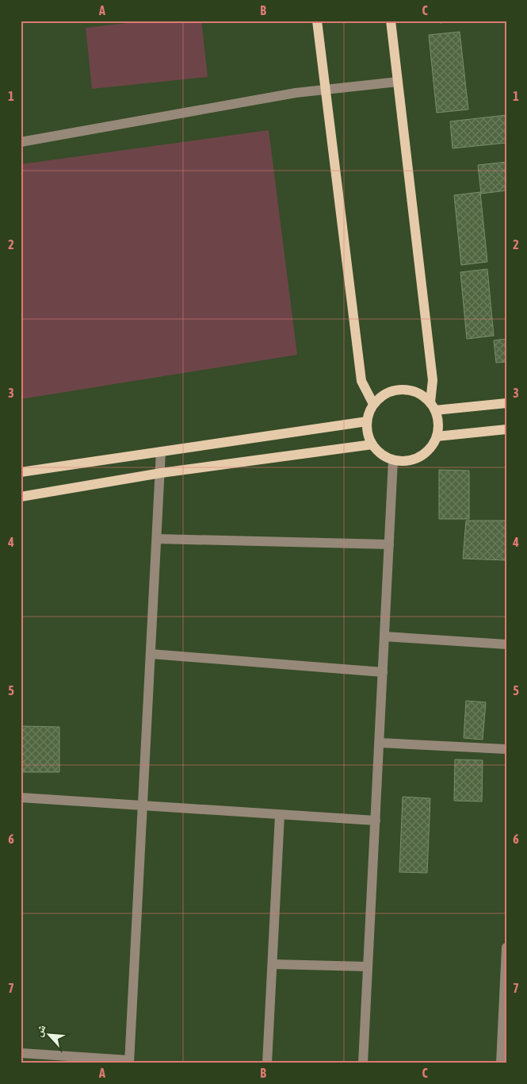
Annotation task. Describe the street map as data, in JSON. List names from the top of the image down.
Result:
{
  "north": "top left",
  "grid": {
    "columns": ["A", "B", "C"],
    "rows": [
      "1",
      "2",
      "3",
      "4",
      "5",
      "6",
      "7"
    ]
  }
}
